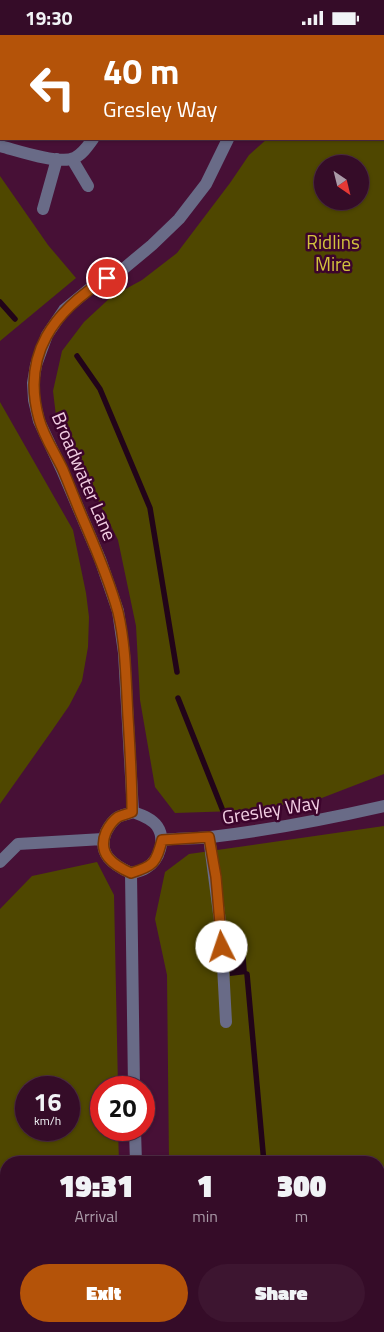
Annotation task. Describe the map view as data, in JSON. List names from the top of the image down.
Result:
{
  "streets": {
    "street": ["Broadwater Lane", "Gresley Way"]
  },
  "crossings": [
    ["Broadwater Lane", "Gresley Way"]
  ],
  "parks": ["Ridlins Mire"],
  "north": "bottom right",
  "page": {
    "status": "19:30",
    "turn": ["40 m", "Gresley Way"],
    "speed": "16 km/h",
    "limit": "20",
    "eta": [
      "19:31",
      "Arrival",
      "1",
      "min",
      "300",
      "m"
    ],
    "buttons": ["Exit", "Share"]
  }
}
